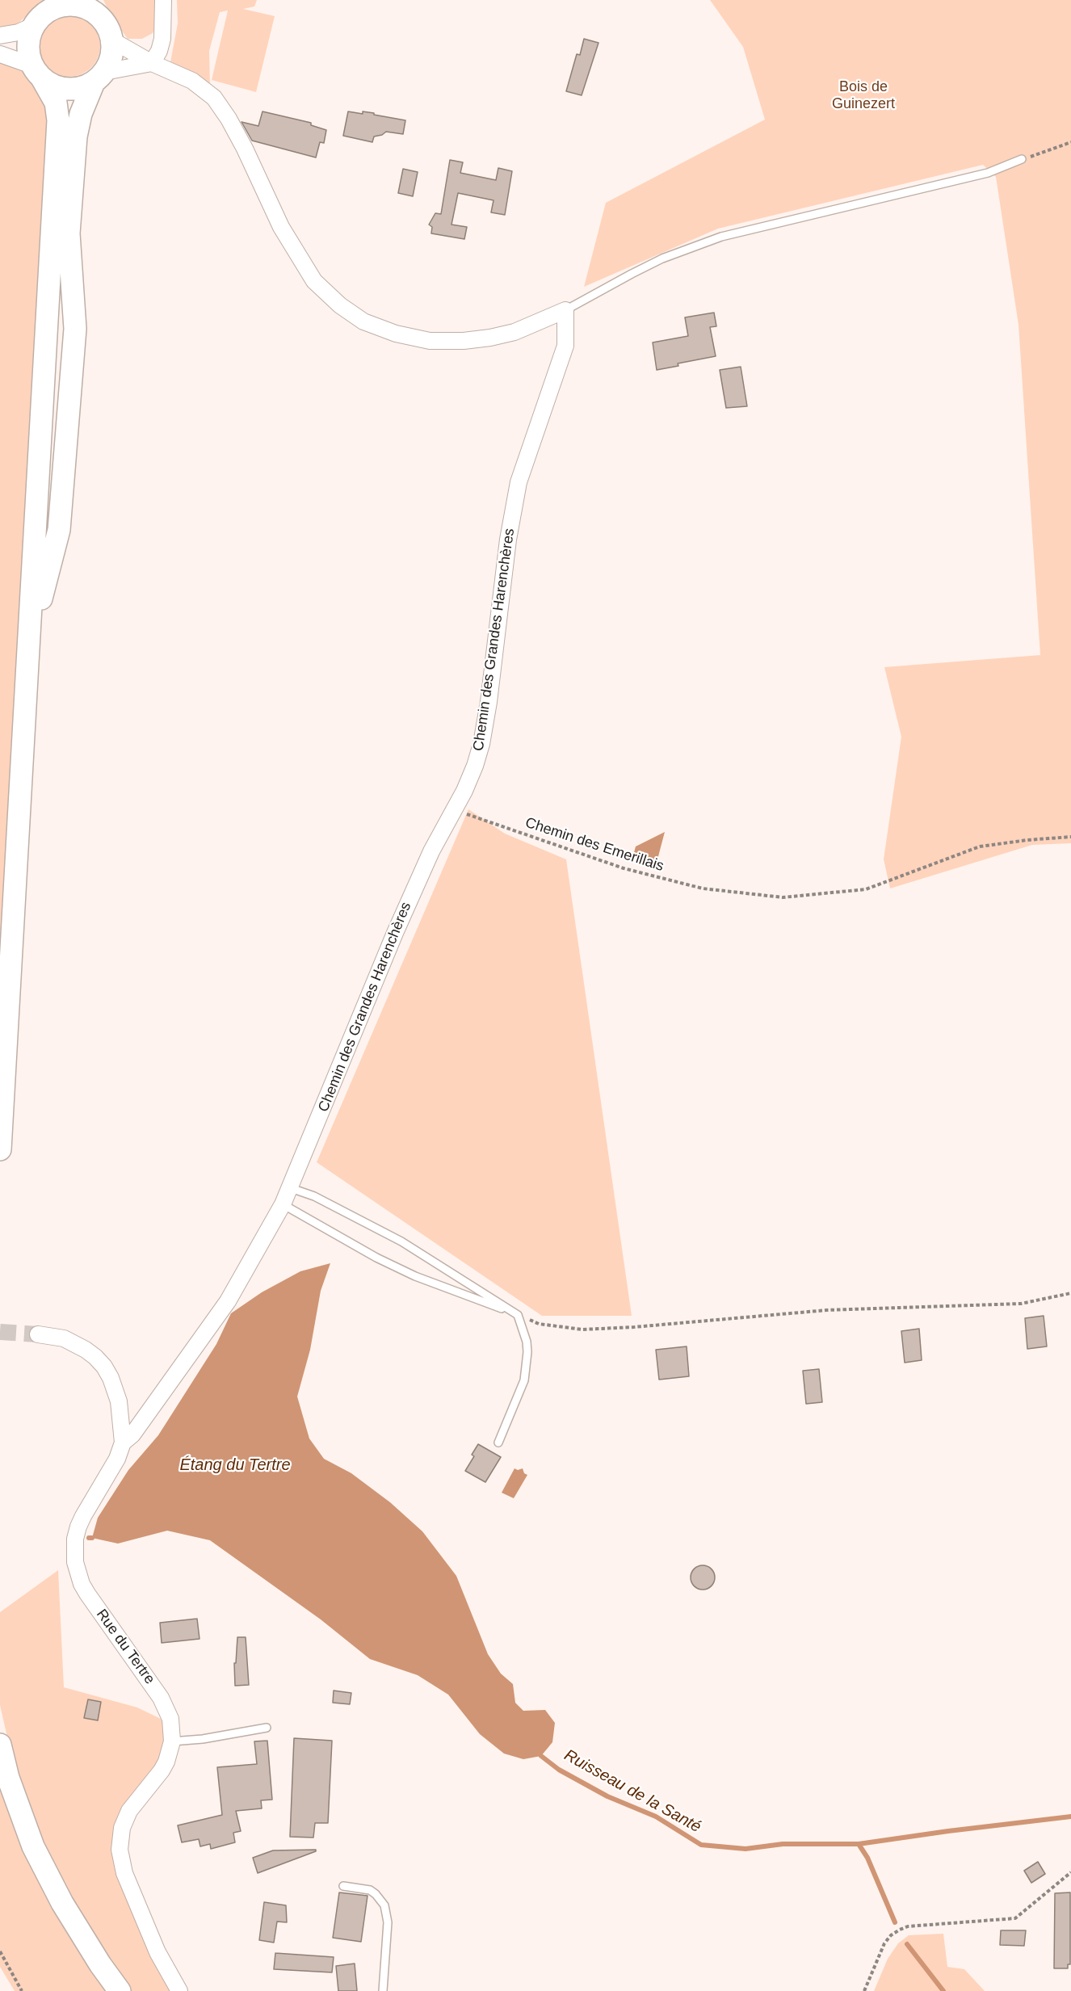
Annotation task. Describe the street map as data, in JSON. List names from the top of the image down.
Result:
{
  "streets": {
    "street": ["Chemin des Grandes Harenchères", "Rue du Tertre"],
    "path": ["Chemin des Emerillais"]
  },
  "crossings": [
    ["Chemin des Grandes Harenchères", "Chemin des Emerillais"],
    ["Chemin des Grandes Harenchères", "Rue du Tertre"]
  ],
  "water": ["Étang du Tertre", "Ruisseau de la Santé"],
  "parks": ["Bois de Guinezert"]
}
